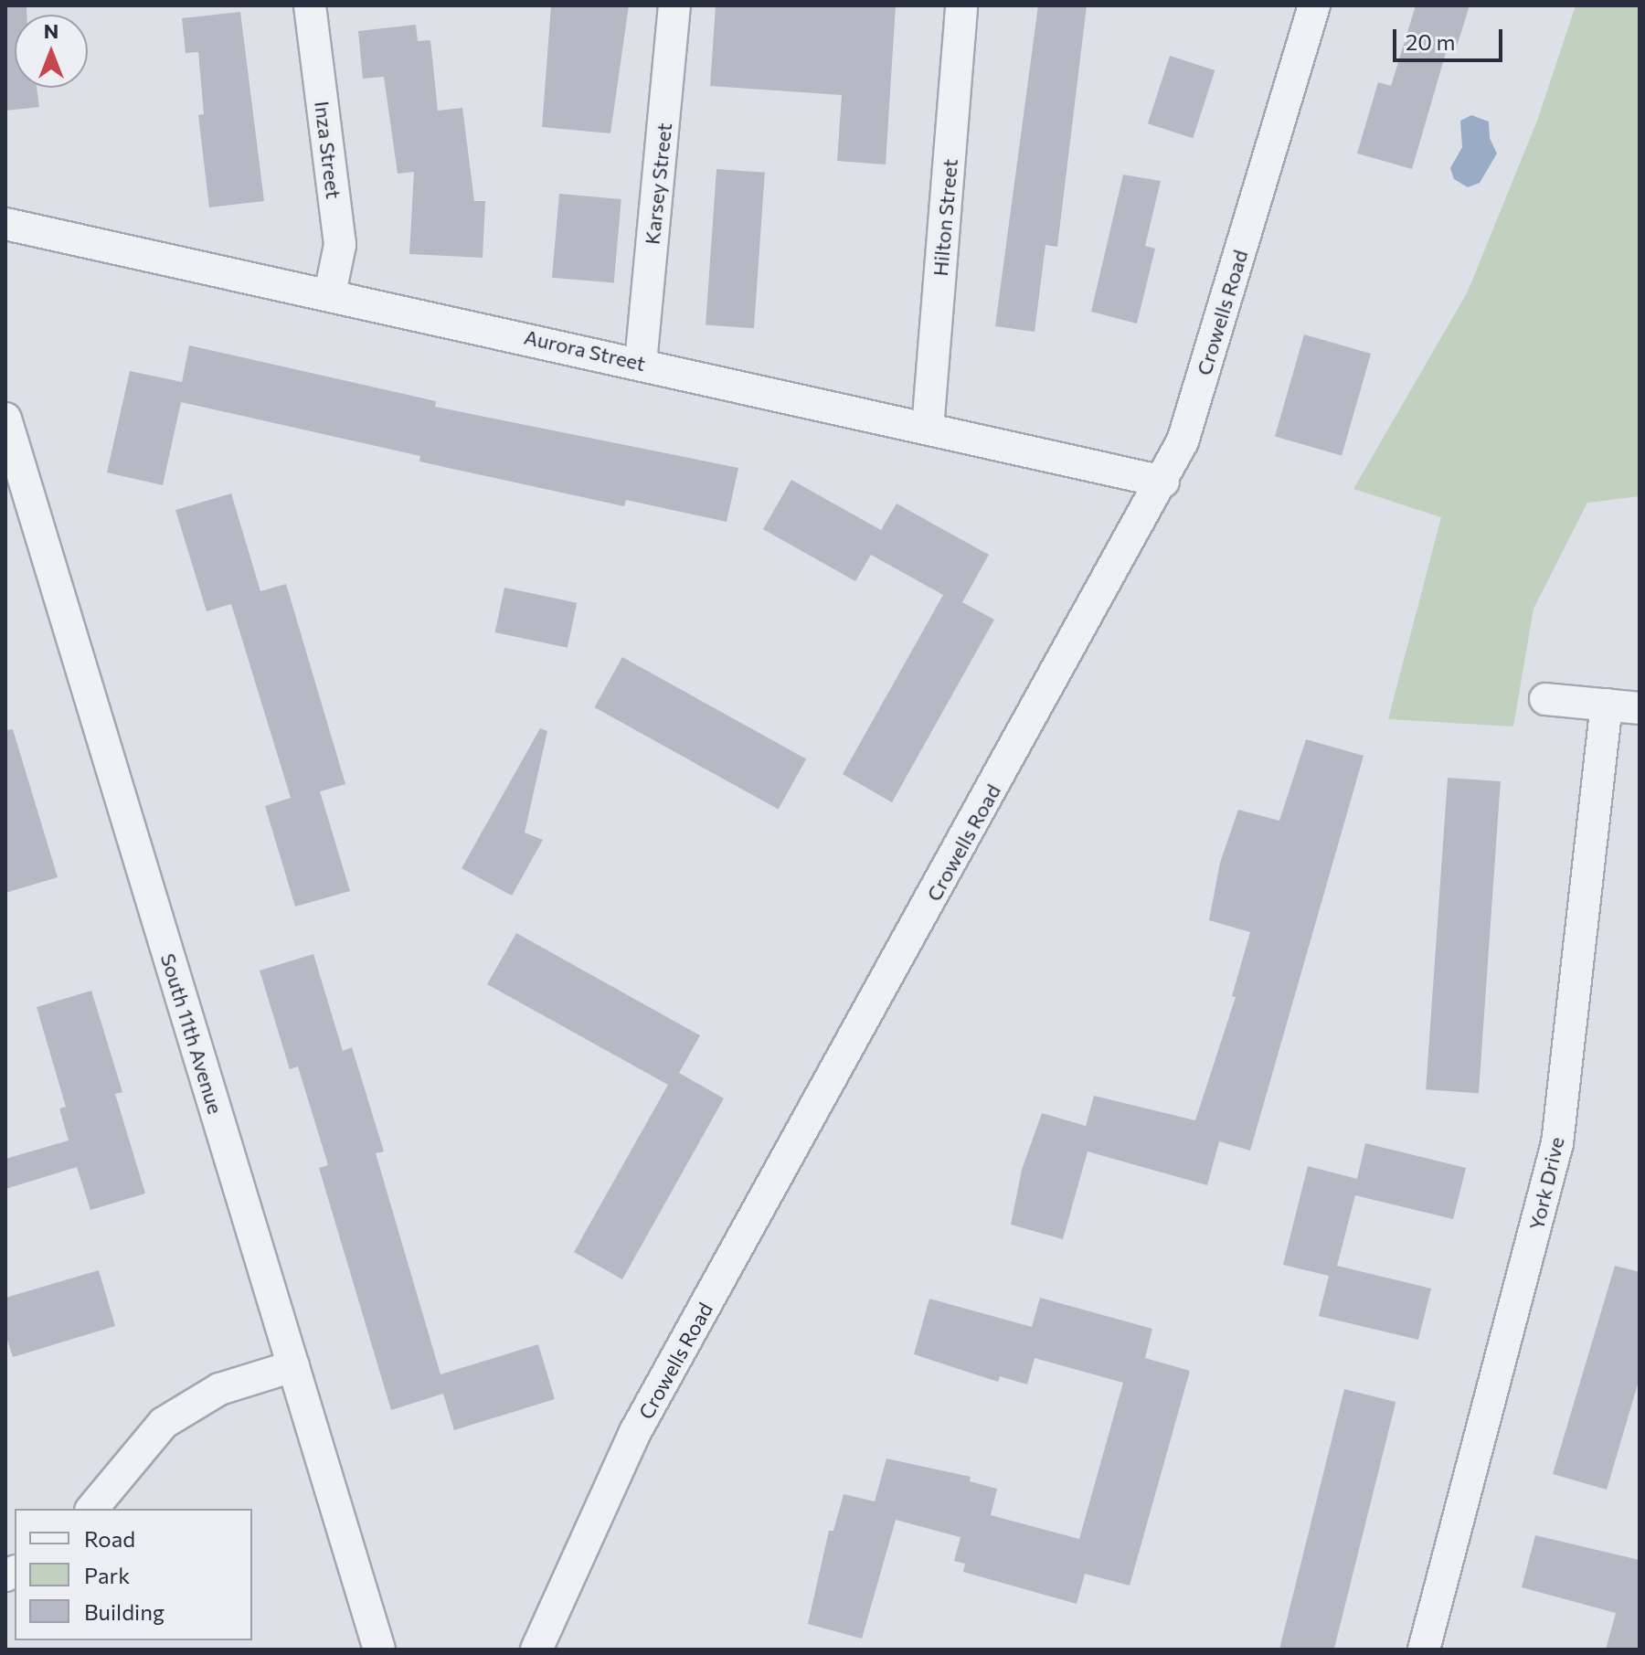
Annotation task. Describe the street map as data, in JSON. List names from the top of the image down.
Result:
{
  "streets": {
    "street": [
      "Inza Street",
      "Karsey Street",
      "Hilton Street",
      "Crowells Road",
      "Aurora Street",
      "South 11th Avenue",
      "York Drive"
    ]
  },
  "crossings": [
    ["Inza Street", "Aurora Street"],
    ["Karsey Street", "Aurora Street"],
    ["Hilton Street", "Aurora Street"],
    ["Crowells Road", "Aurora Street"]
  ],
  "legend": ["Road", "Park", "Building"],
  "scale_bar": "20 m",
  "north": "top"
}
